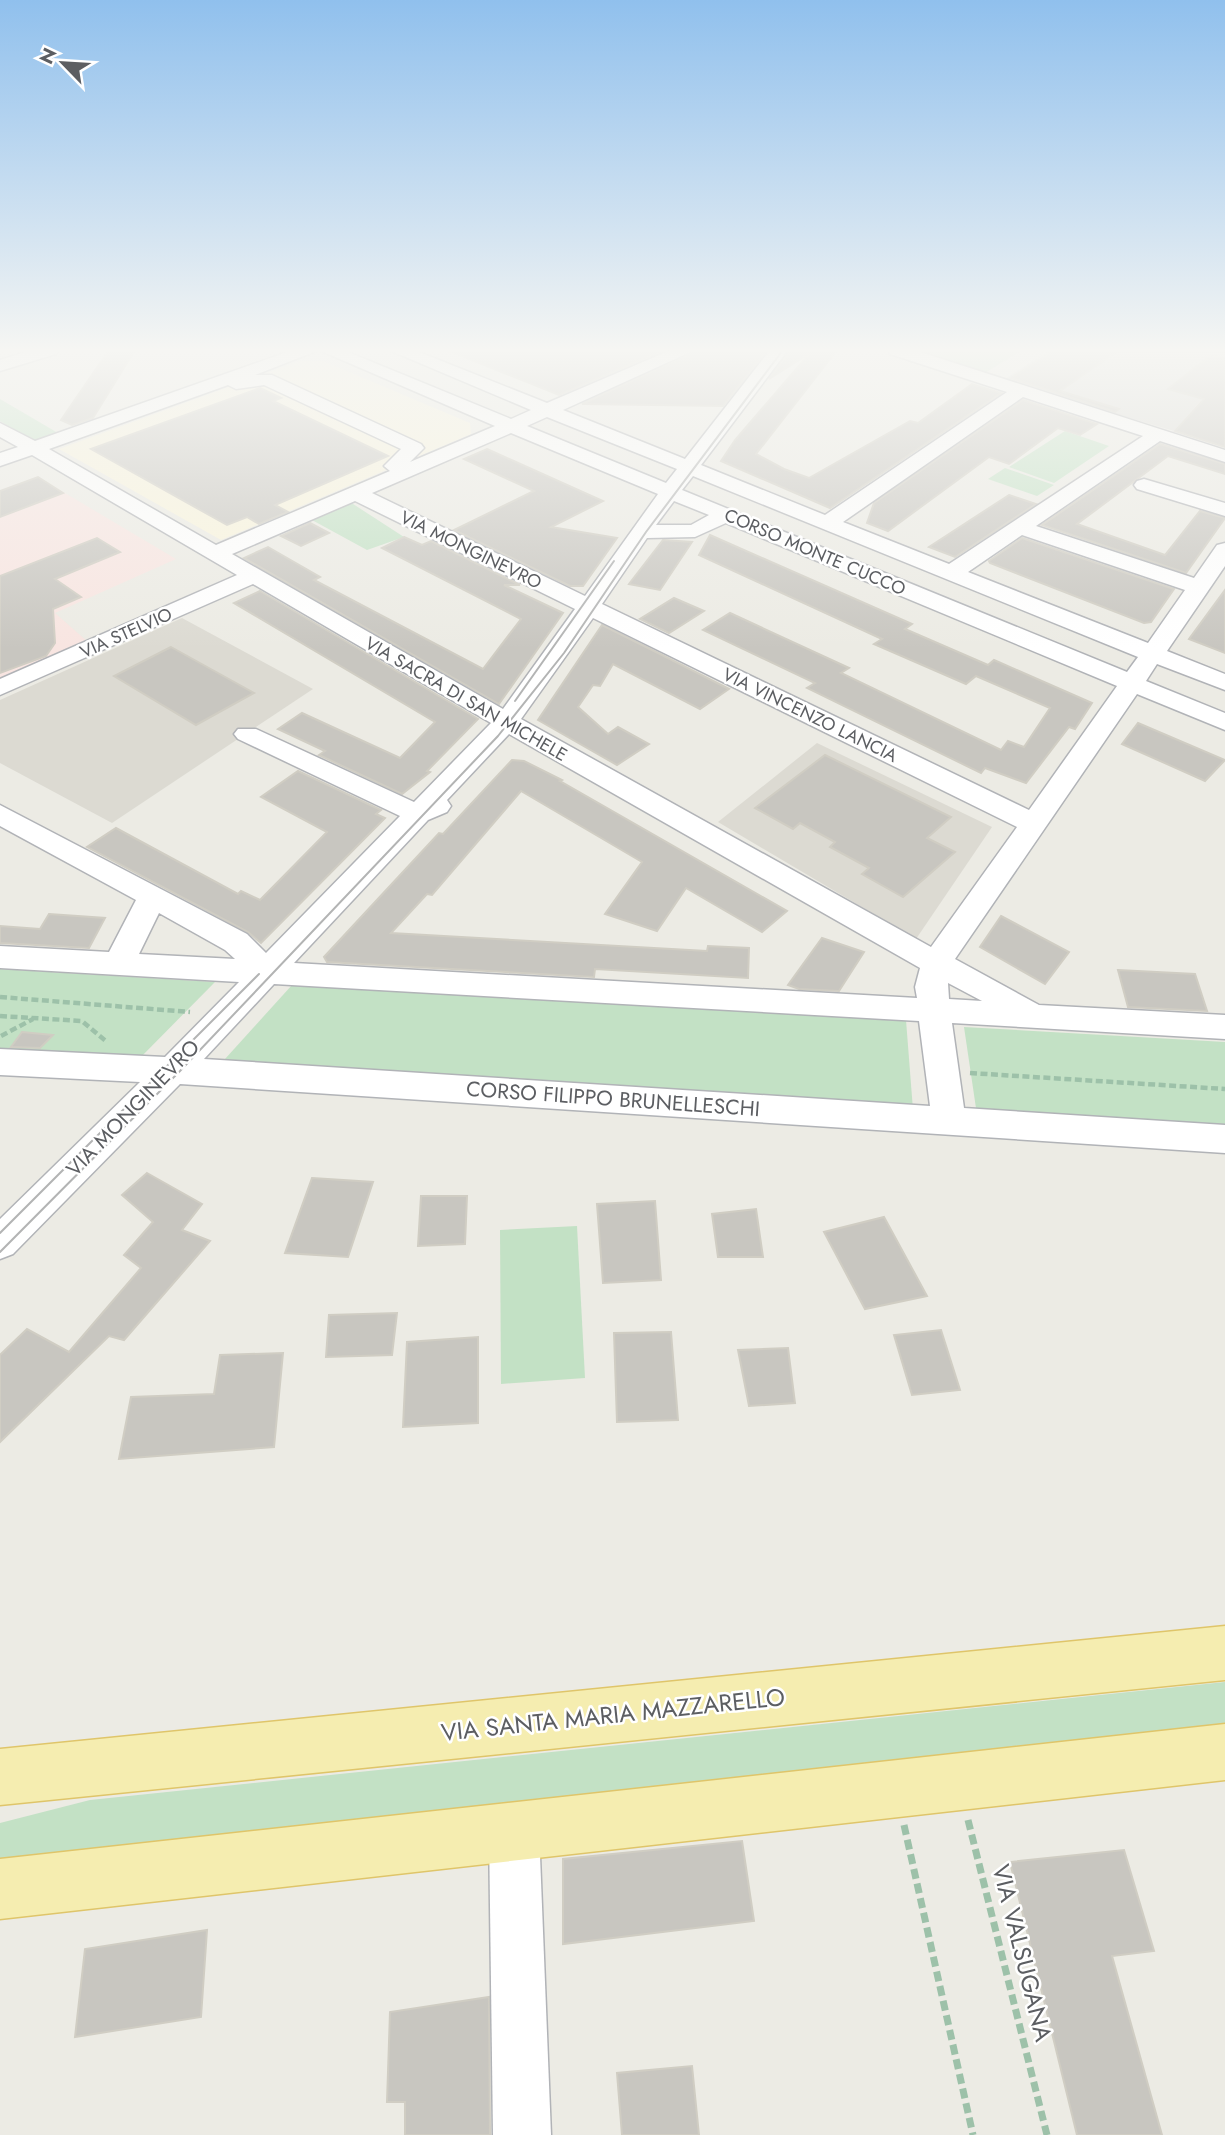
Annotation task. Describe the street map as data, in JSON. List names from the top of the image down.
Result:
{
  "streets": {
    "main road": ["VIA SANTA MARIA MAZZARELLO"],
    "street": [
      "VIA MONGINEVRO",
      "CORSO MONTE CUCCO",
      "VIA STELVIO",
      "VIA SACRA DI SAN MICHELE",
      "VIA VINCENZO LANCIA",
      "CORSO FILIPPO BRUNELLESCHI"
    ],
    "path": ["VIA VALSUGANA"]
  },
  "crossings": [
    ["VIA MONGINEVRO", "VIA SACRA DI SAN MICHELE"],
    ["VIA MONGINEVRO", "VIA VINCENZO LANCIA"],
    ["VIA MONGINEVRO", "CORSO FILIPPO BRUNELLESCHI"],
    ["VIA STELVIO", "VIA SACRA DI SAN MICHELE"]
  ],
  "north": "top left"
}
